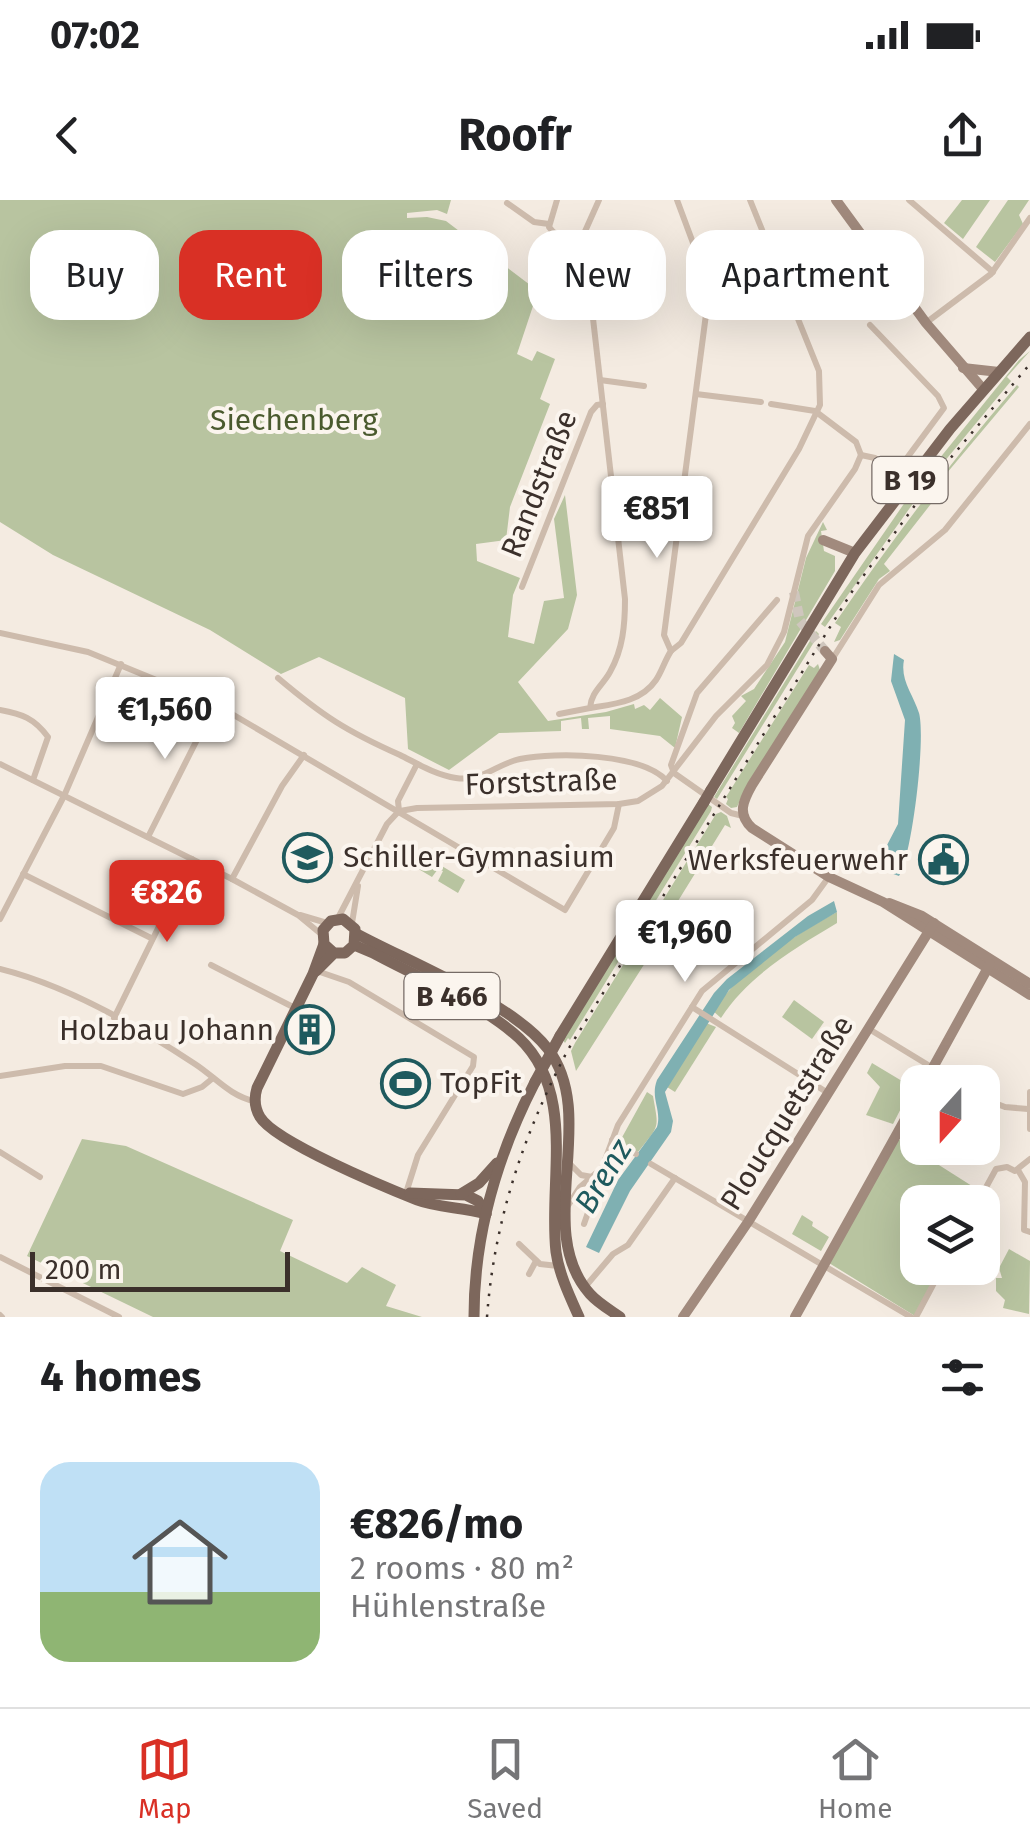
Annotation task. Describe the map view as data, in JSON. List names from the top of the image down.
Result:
{
  "streets": {
    "main road": ["B 19", "B 466", "Ploucquetstraße"],
    "street": ["Randstraße", "Forststraße"]
  },
  "water": ["Brenz"],
  "parks": ["Siechenberg"],
  "places": {
    "school or university": ["Schiller-Gymnasium"],
    "public building": ["Werksfeuerwehr"],
    "building": ["Holzbau Johann"],
    "sports": ["TopFit"]
  },
  "scale_bar": "200 m",
  "north": "bottom",
  "page": {
    "status": "07:02",
    "header": "Roofr",
    "chip": [
      "Buy",
      "Rent",
      "Filters",
      "New",
      "Apartment"
    ],
    "price": [
      "€851",
      "€1,560",
      "€826",
      "€1,960"
    ],
    "scale": "200 m",
    "heading": "4 homes",
    "list": [
      {
        "name": "€826/mo",
        "note": "2 rooms · 80 m² · Hühlenstraße"
      }
    ],
    "tabs": ["Map", "Saved", "Home"]
  }
}
